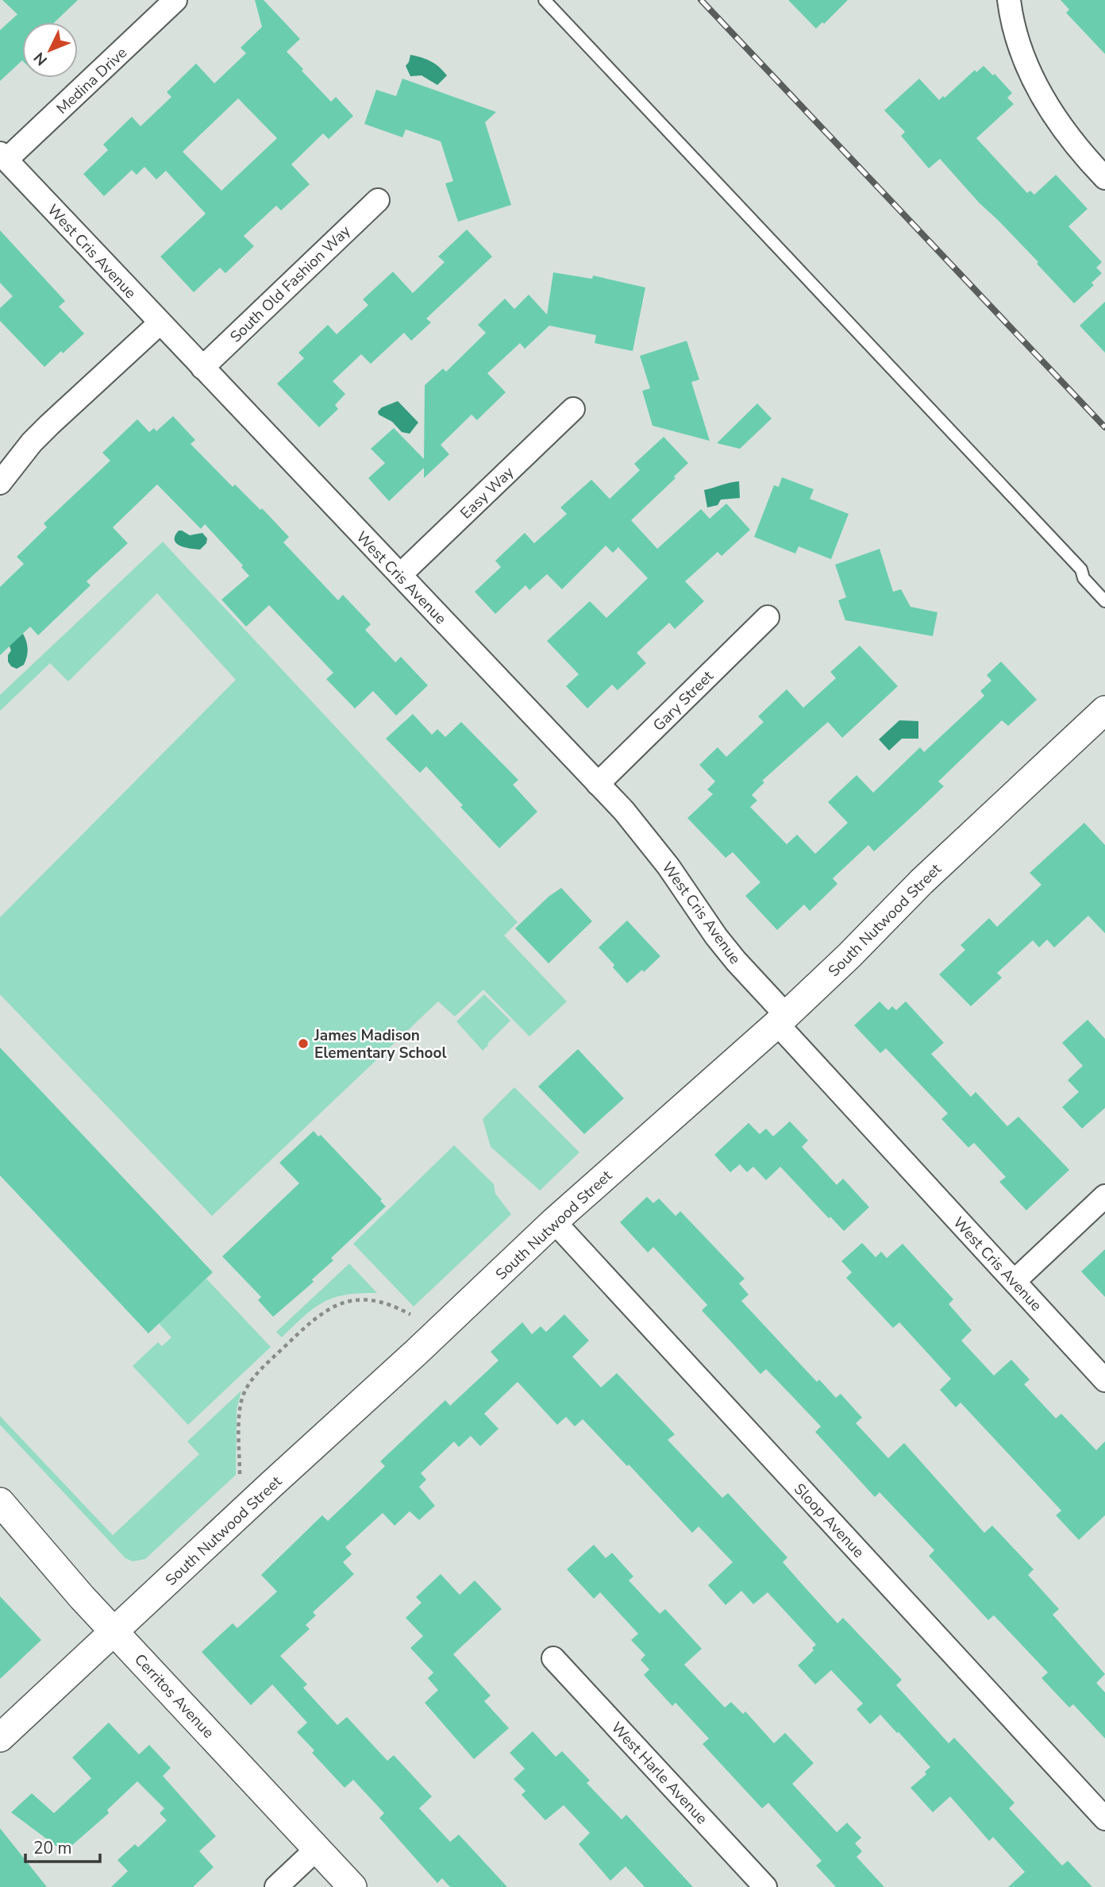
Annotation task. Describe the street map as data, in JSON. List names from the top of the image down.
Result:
{
  "streets": {
    "street": [
      "Medina Drive",
      "West Cris Avenue",
      "South Old Fashion Way",
      "Easy Way",
      "Gary Street",
      "South Nutwood Street",
      "Sloop Avenue",
      "Cerritos Avenue",
      "West Harle Avenue"
    ]
  },
  "crossings": [
    ["Medina Drive", "West Cris Avenue"],
    ["West Cris Avenue", "South Old Fashion Way"],
    ["West Cris Avenue", "Easy Way"],
    ["West Cris Avenue", "Gary Street"],
    ["West Cris Avenue", "South Nutwood Street"],
    ["South Nutwood Street", "Sloop Avenue"],
    ["South Nutwood Street", "Cerritos Avenue"]
  ],
  "places": ["James Madison Elementary School"],
  "scale_bar": "20 m",
  "north": "bottom left"
}
